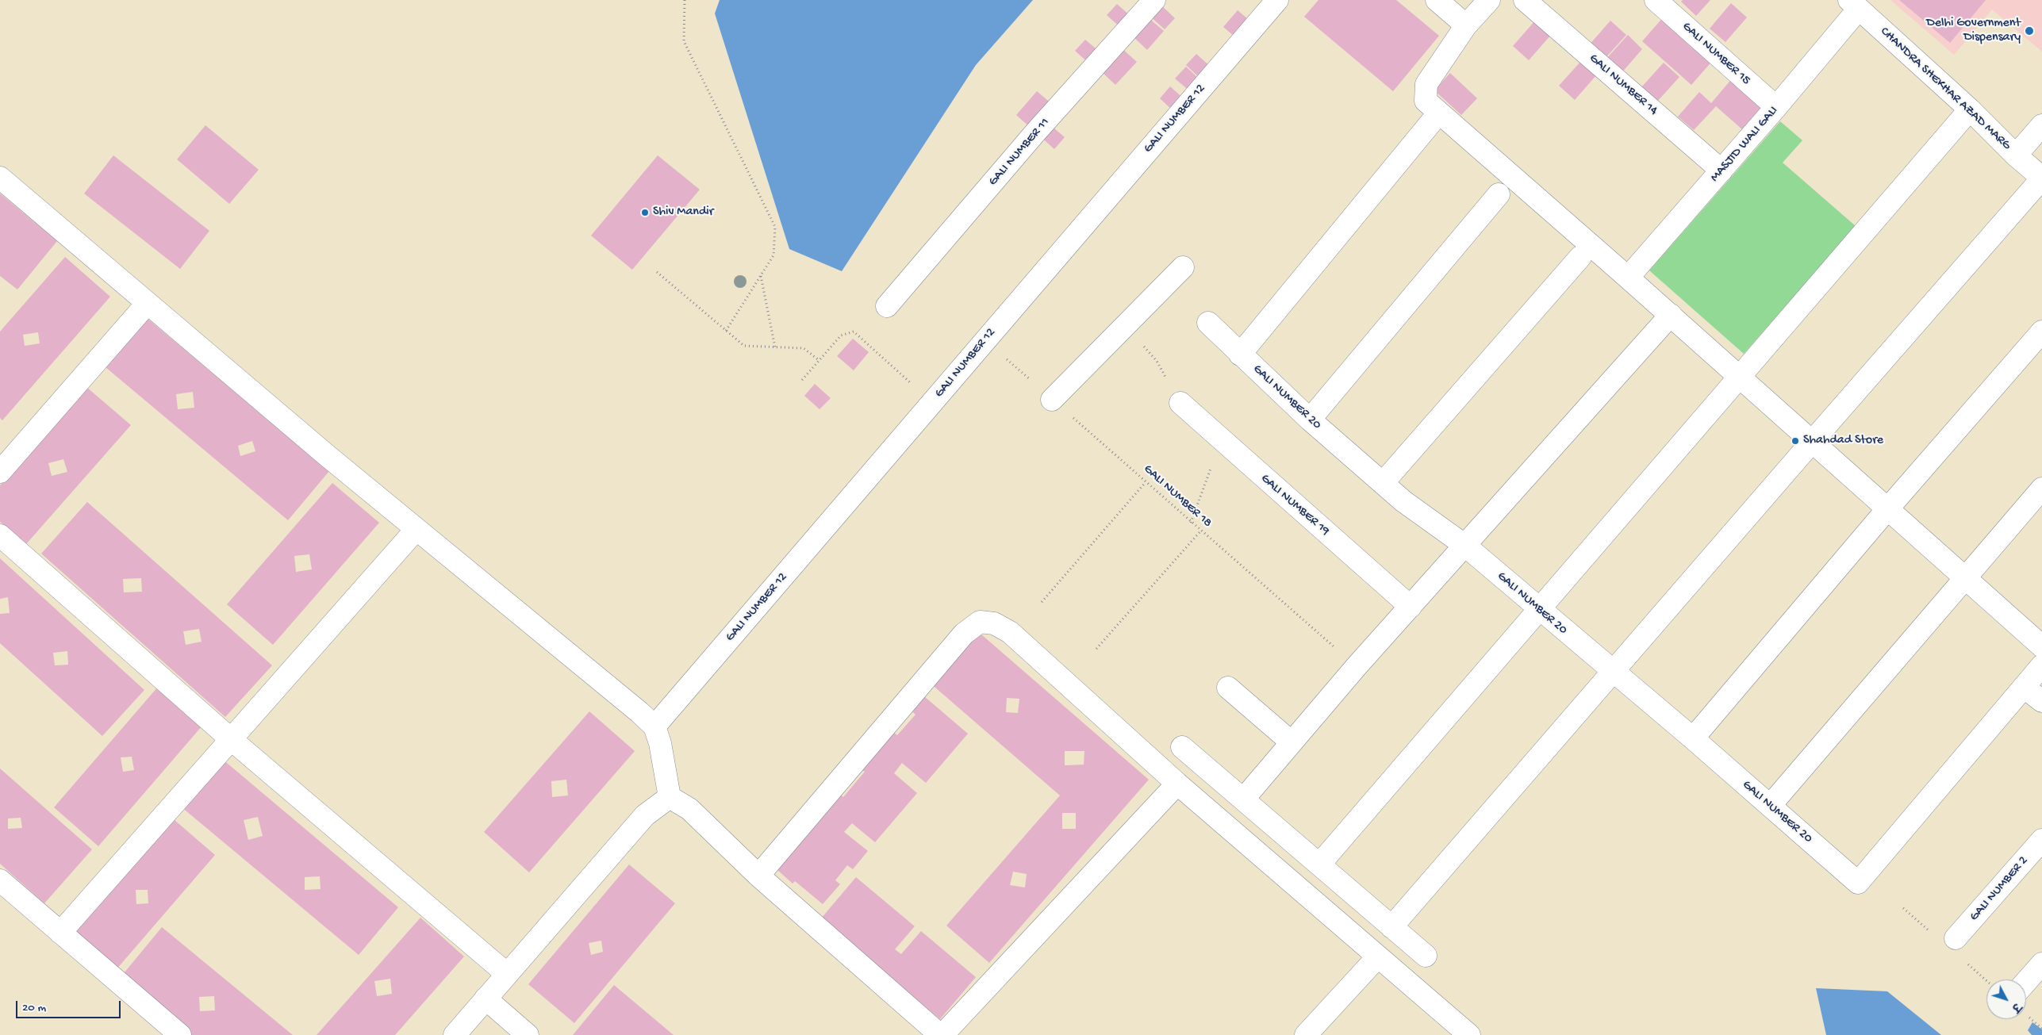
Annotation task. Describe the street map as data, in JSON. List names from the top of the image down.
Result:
{
  "streets": {
    "street": [
      "GALI NUMBER 15",
      "GALI NUMBER 14",
      "CHANDRA SHEKHAR AZAD MARG",
      "GALI NUMBER 12",
      "MASJID WALI GALI",
      "GALI NUMBER 11",
      "GALI NUMBER 20",
      "GALI NUMBER 19",
      "GALI NUMBER 2"
    ],
    "path": ["GALI NUMBER 18"]
  },
  "crossings": [
    ["GALI NUMBER 15", "MASJID WALI GALI"],
    ["GALI NUMBER 14", "MASJID WALI GALI"],
    ["CHANDRA SHEKHAR AZAD MARG", "MASJID WALI GALI"],
    ["GALI NUMBER 12", "GALI NUMBER 18"]
  ],
  "places": ["Delhi Government Dispensary", "Shiv Mandir", "Shahdad Store"],
  "scale_bar": "20 m",
  "north": "bottom right"
}
